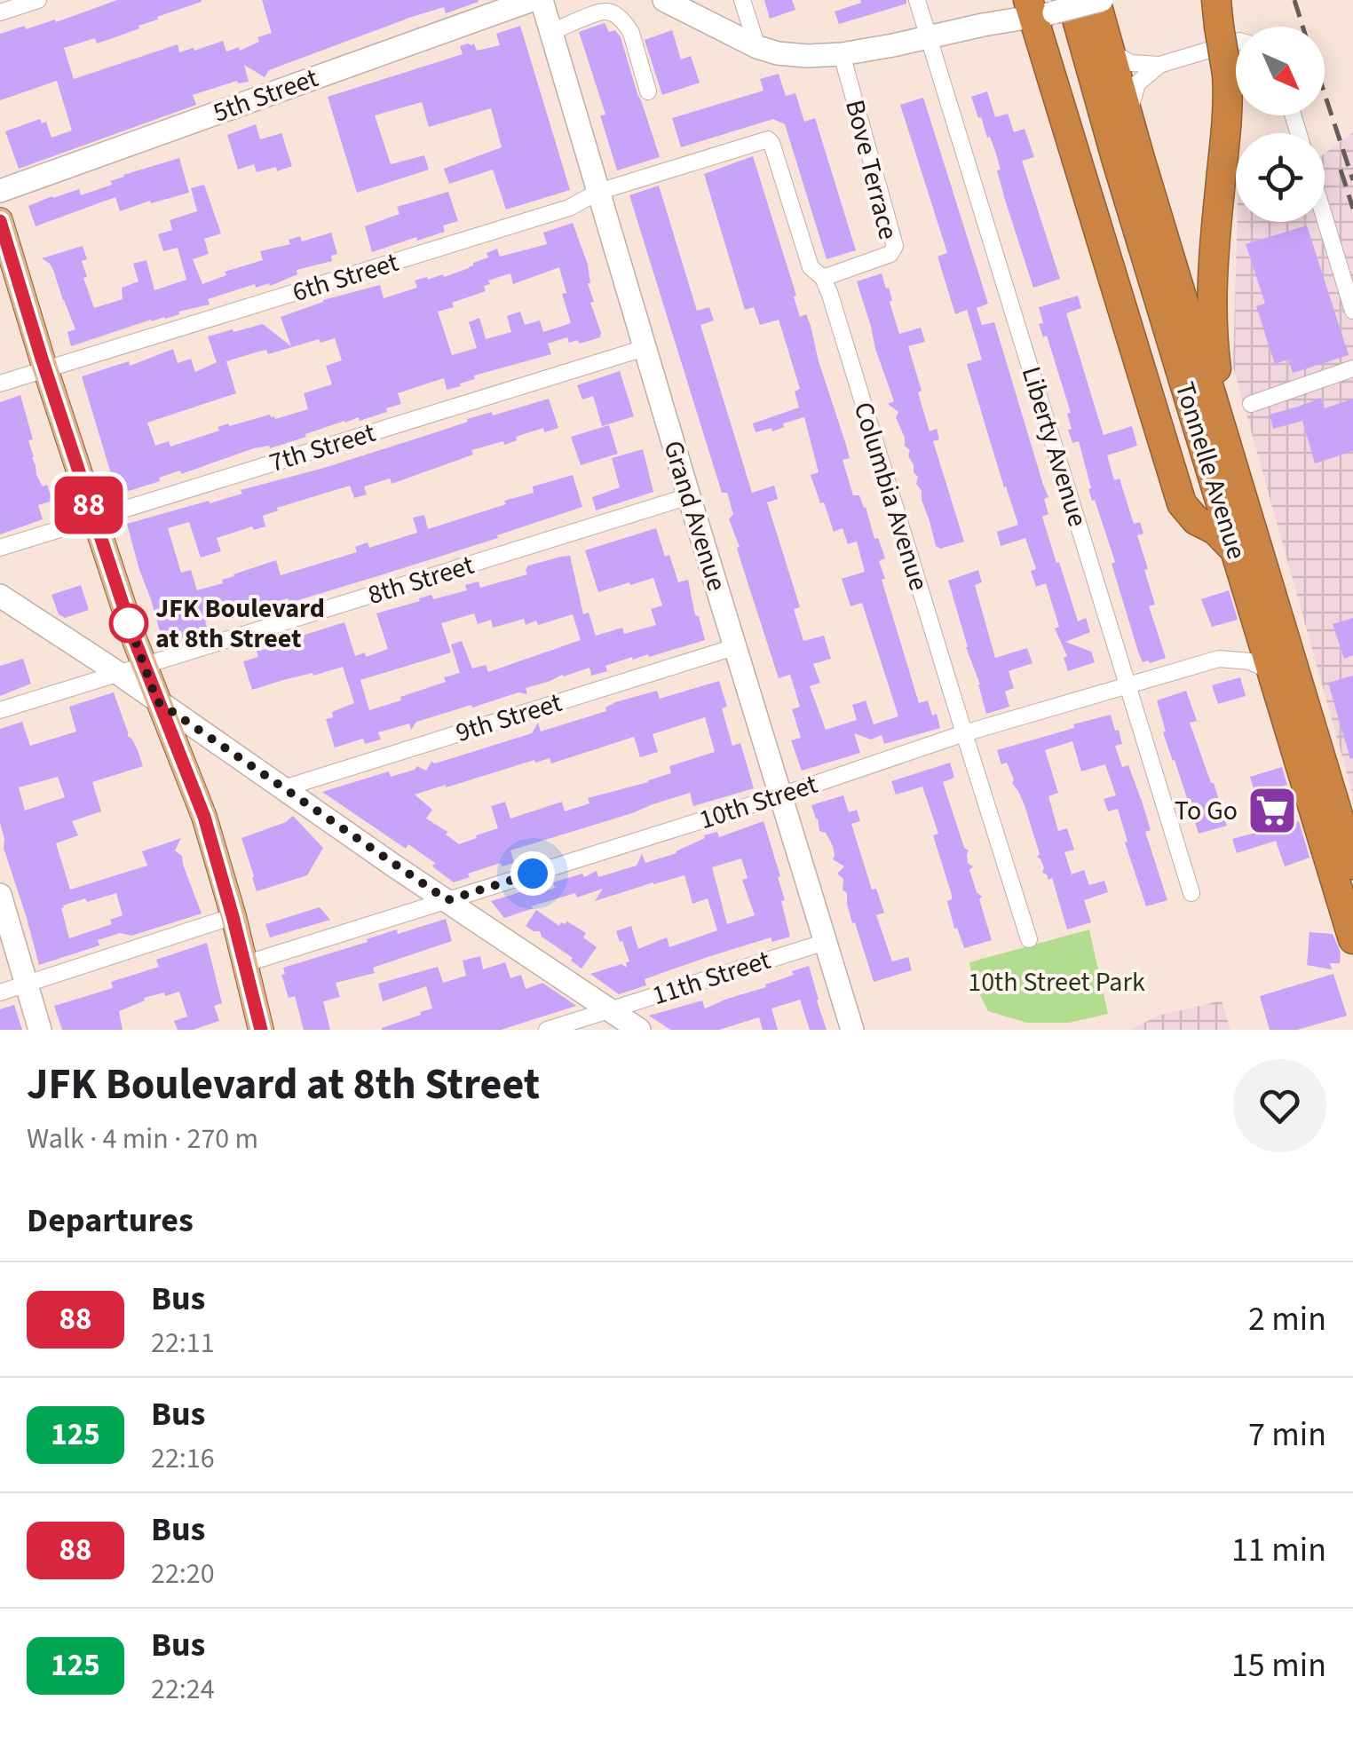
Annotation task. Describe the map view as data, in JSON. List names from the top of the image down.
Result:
{
  "streets": {
    "highway": ["Tonnelle Avenue"],
    "main road": ["5th Street", "Grand Avenue"],
    "street": [
      "Bove Terrace",
      "6th Street",
      "Liberty Avenue",
      "7th Street",
      "Columbia Avenue",
      "8th Street",
      "9th Street",
      "10th Street",
      "11th Street"
    ]
  },
  "crossings": [
    ["5th Street", "Grand Avenue"],
    ["Bove Terrace", "Columbia Avenue"],
    ["6th Street", "Columbia Avenue"],
    ["6th Street", "Grand Avenue"],
    ["Liberty Avenue", "10th Street"],
    ["7th Street", "Grand Avenue"],
    ["Tonnelle Avenue", "10th Street"],
    ["Columbia Avenue", "10th Street"],
    ["Grand Avenue", "8th Street"],
    ["Grand Avenue", "9th Street"],
    ["Grand Avenue", "10th Street"],
    ["Grand Avenue", "11th Street"]
  ],
  "parks": ["10th Street Park"],
  "places": {
    "other": ["JFK Boulevard at 8th Street"],
    "supermarket": ["To Go"]
  },
  "lines": ["bus line 88"],
  "north": "bottom right",
  "page": {
    "on_map": "88",
    "heading": [
      ["JFK Boulevard at 8th Street", "Walk · 4 min · 270 m"],
      "Departures"
    ],
    "list": [
      {
        "mark": "88",
        "name": "Bus",
        "note": "22:11",
        "value": "2 min"
      },
      {
        "mark": "125",
        "name": "Bus",
        "note": "22:16",
        "value": "7 min"
      },
      {
        "mark": "88",
        "name": "Bus",
        "note": "22:20",
        "value": "11 min"
      },
      {
        "mark": "125",
        "name": "Bus",
        "note": "22:24",
        "value": "15 min"
      }
    ]
  }
}
